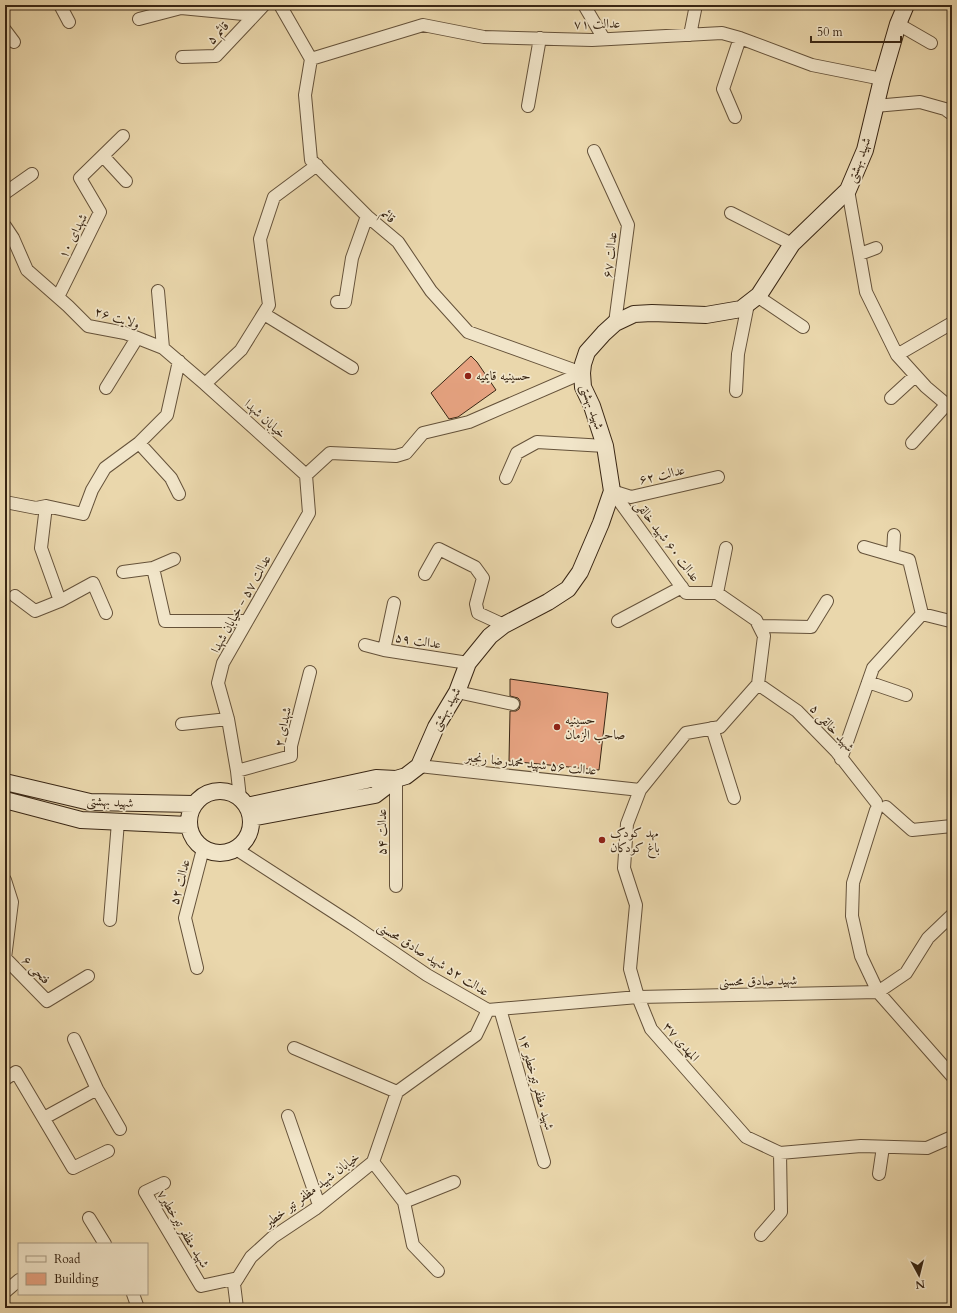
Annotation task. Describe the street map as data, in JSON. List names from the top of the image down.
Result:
{
  "streets": {
    "main road": ["شهید بهشتی"],
    "street": [
      "عدالت ۷۱",
      "قائم ۵",
      "قائم",
      "شهدای ۱۰",
      "عدالت ۶۷",
      "ولایت ۲۶",
      "خیابان شهدا",
      "عدالت ۶۲",
      "عدالت ۶۰ شهید خالقی",
      "عدالت ۵۷ - خیابان شهدا",
      "عدالت ۵۹",
      "شهدای ۲",
      "شهید خالقی ۵",
      "عدالت ۵۶ شهید محمدرضا رنجبر",
      "عدالت ۵۴",
      "عدالت ۵۲",
      "عدالت ۵۲ شهید صادق محسنی",
      "فتحی ۶",
      "شهید صادق محسنی",
      "المهدی ۳۷",
      "شهید مظفر تیرخطیر ۱۴",
      "خیابان شهید مظفر تیر خطیر",
      "شهید مظفر تیرخطیر۷"
    ]
  },
  "crossings": [
    ["عدالت ۷۱", "شهید بهشتی"],
    ["عدالت ۷۱", "قائم"],
    ["شهید بهشتی", "قائم"],
    ["شهید بهشتی", "عدالت ۶۷"],
    ["شهید بهشتی", "عدالت ۶۲"],
    ["شهید بهشتی", "عدالت ۶۰ شهید خالقی"],
    ["شهید بهشتی", "عدالت ۵۷ - خیابان شهدا"],
    ["شهید بهشتی", "عدالت ۵۹"],
    ["شهید بهشتی", "عدالت ۵۶ شهید محمدرضا رنجبر"],
    ["شهید بهشتی", "عدالت ۵۲"],
    ["شهید بهشتی", "عدالت ۵۲ شهید صادق محسنی"],
    ["شهدای ۱۰", "ولایت ۲۶"],
    ["ولایت ۲۶", "خیابان شهدا"],
    ["خیابان شهدا", "عدالت ۵۷ - خیابان شهدا"],
    ["عدالت ۶۲", "عدالت ۶۰ شهید خالقی"],
    ["عدالت ۵۷ - خیابان شهدا", "شهدای ۲"],
    ["عدالت ۵۷ - خیابان شهدا", "عدالت ۵۲"],
    ["عدالت ۵۷ - خیابان شهدا", "عدالت ۵۲ شهید صادق محسنی"],
    ["عدالت ۵۶ شهید محمدرضا رنجبر", "المهدی ۳۷"],
    ["عدالت ۵۲", "عدالت ۵۲ شهید صادق محسنی"],
    ["عدالت ۵۲ شهید صادق محسنی", "شهید صادق محسنی"],
    ["عدالت ۵۲ شهید صادق محسنی", "المهدی ۳۷"],
    ["عدالت ۵۲ شهید صادق محسنی", "شهید مظفر تیرخطیر ۱۴"],
    ["شهید صادق محسنی", "المهدی ۳۷"],
    ["خیابان شهید مظفر تیر خطیر", "شهید مظفر تیرخطیر۷"]
  ],
  "places": ["حسینیه قایمیه", "حسینیه صاحب الزمان", "مهد کودک باغ کودکان"],
  "legend": ["Road", "Building"],
  "scale_bar": "50 m",
  "north": "bottom"
}
